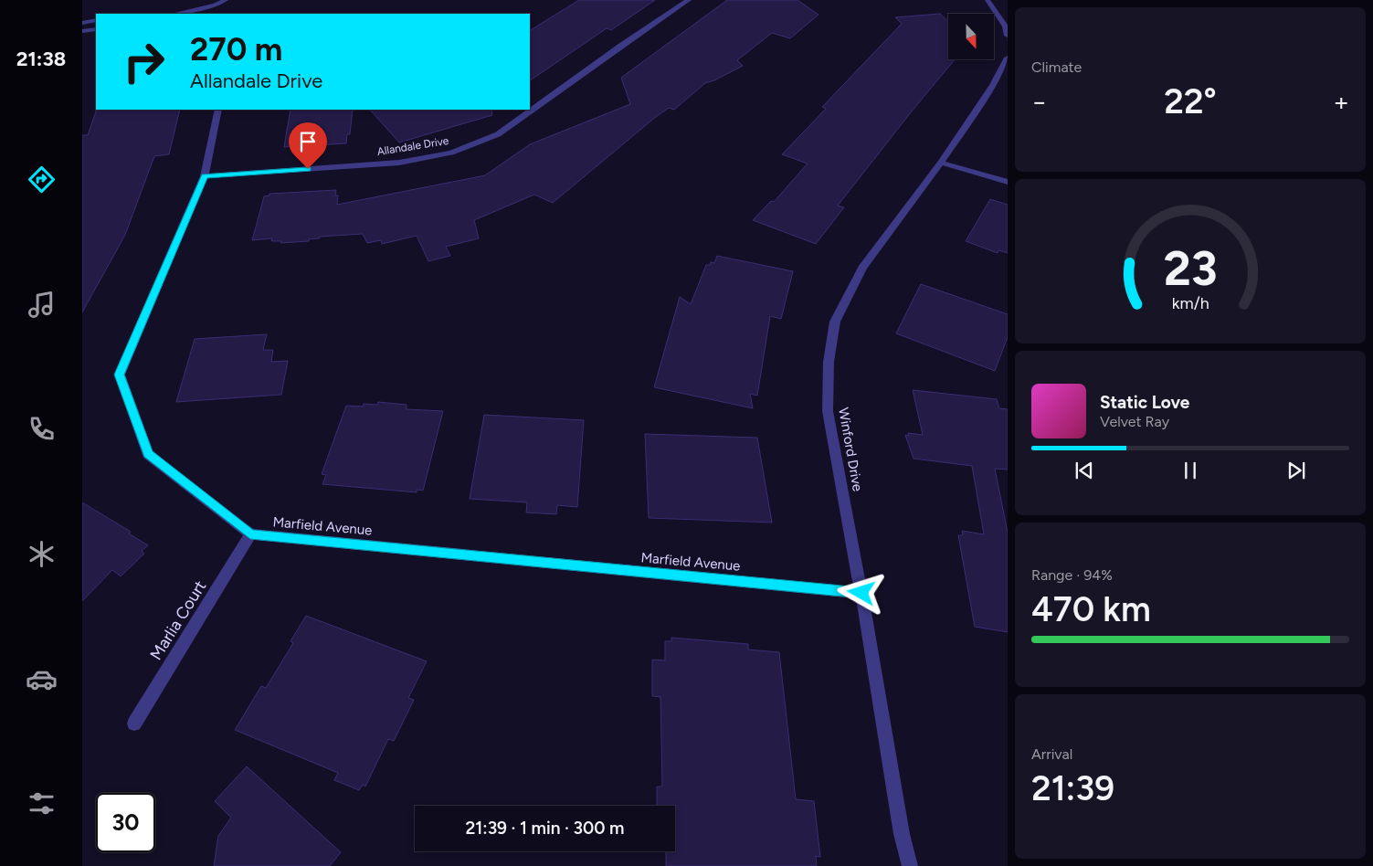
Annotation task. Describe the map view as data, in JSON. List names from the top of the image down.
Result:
{
  "streets": {
    "street": [
      "Allandale Drive",
      "Winford Drive",
      "Marfield Avenue",
      "Marlia Court"
    ]
  },
  "crossings": [
    ["Winford Drive", "Marfield Avenue"],
    ["Marfield Avenue", "Marlia Court"]
  ],
  "north": "bottom",
  "page": {
    "tabs": "21:38",
    "tile": [
      "Climate",
      ["Range · 94%", "470 km"],
      ["Arrival", "21:39"]
    ],
    "turn": ["270 m", "Allandale Drive"],
    "heat": ["−", "22°", "+"],
    "song": ["Static Love", "Velvet Ray"],
    "limit": "30",
    "trip": "21:39 · 1 min · 300 m",
    "gauge": ["23", "km/h"]
  }
}
